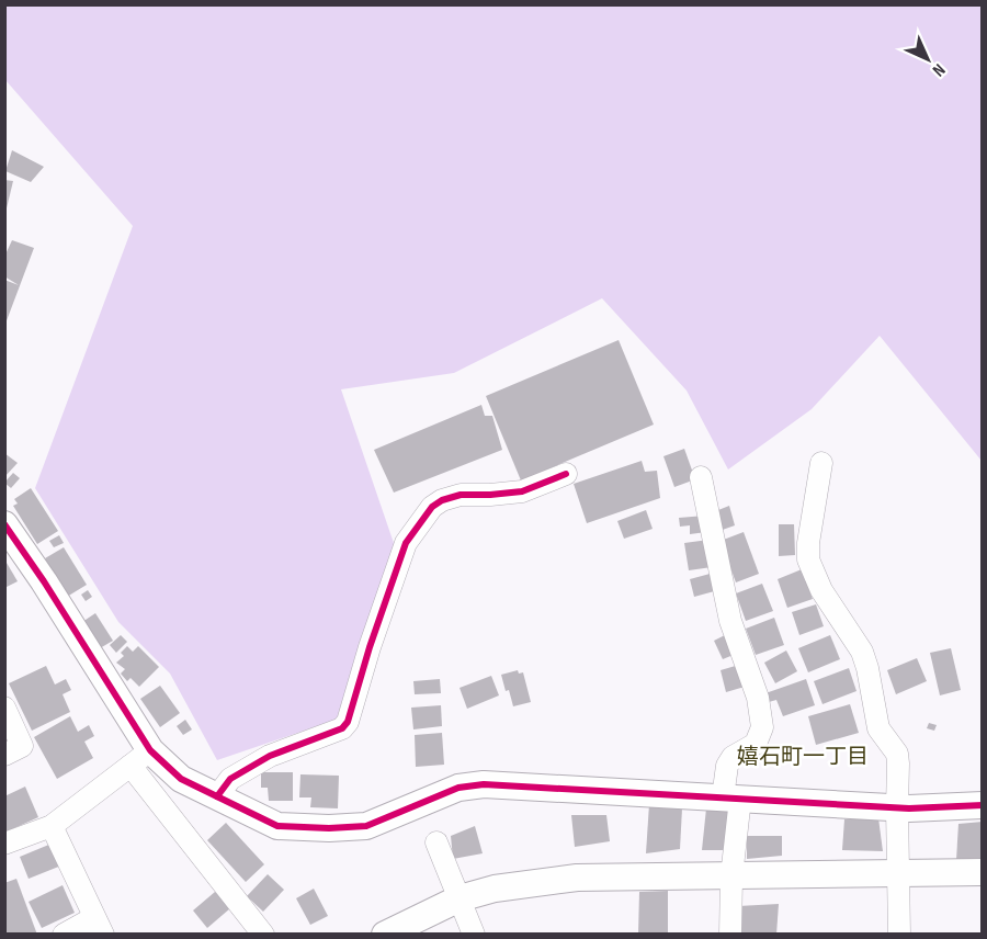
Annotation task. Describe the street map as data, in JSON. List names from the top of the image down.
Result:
{
  "districts": ["嬉石町一丁目"],
  "north": "bottom right"
}
